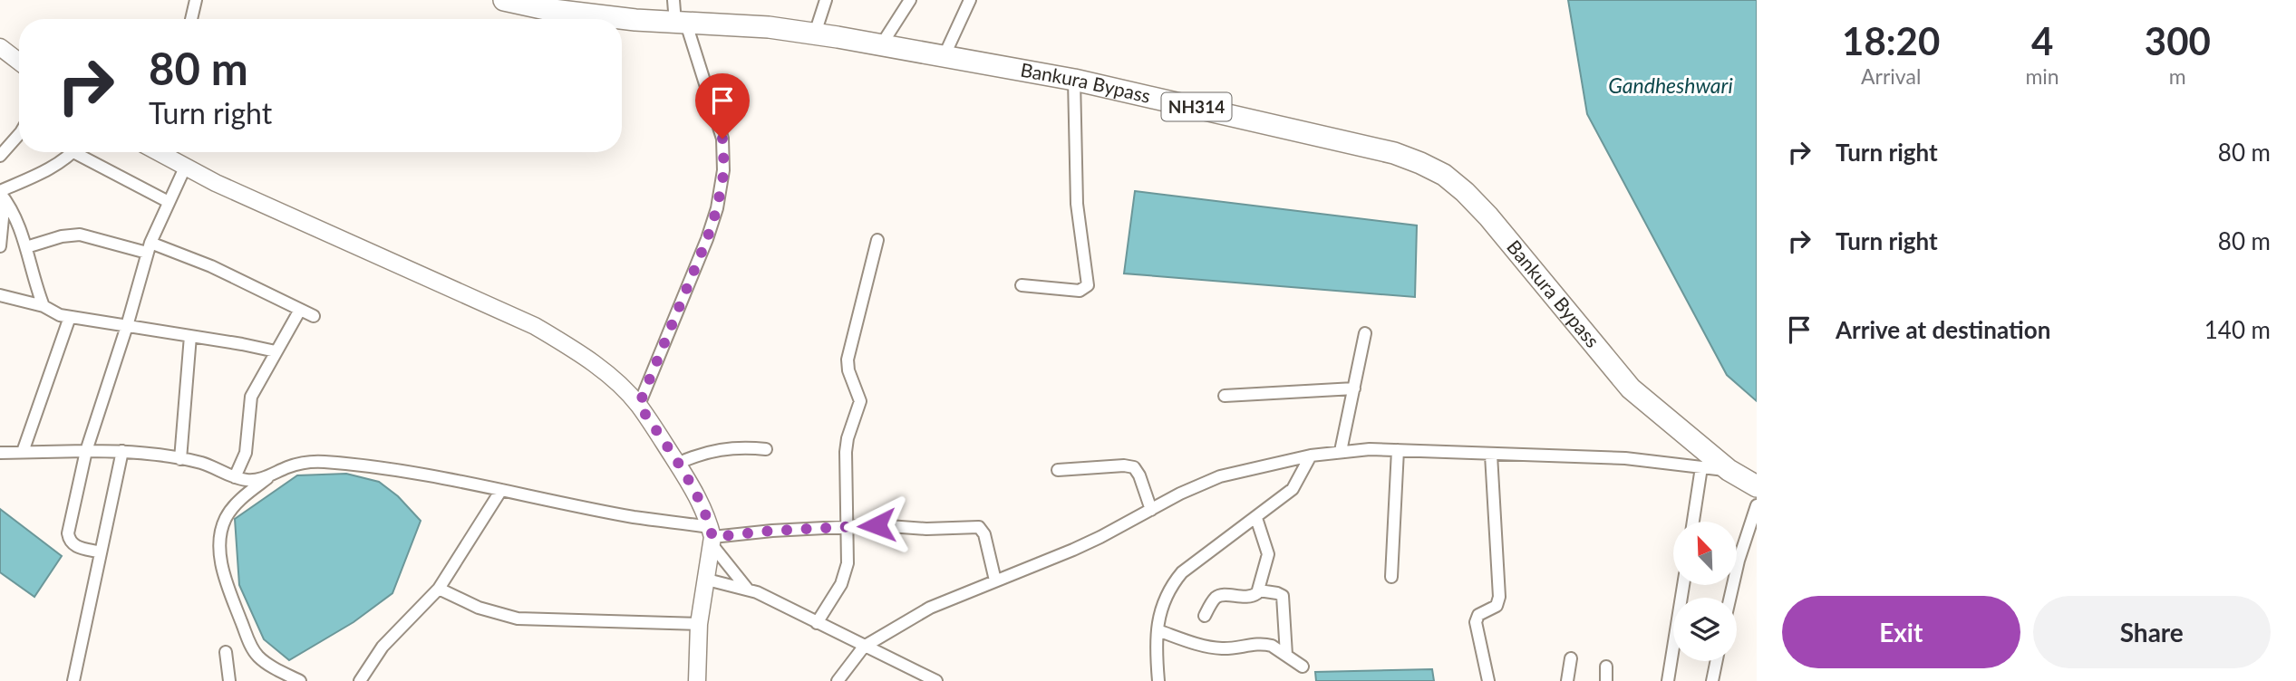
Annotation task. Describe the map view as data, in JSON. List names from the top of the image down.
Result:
{
  "streets": {
    "highway": ["Bankura Bypass", "NH314"]
  },
  "water": ["Gandheshwari"],
  "north": "top left",
  "page": {
    "eta": [
      "18:20",
      "Arrival",
      "4",
      "min",
      "300",
      "m"
    ],
    "turn": ["80 m", "Turn right"],
    "list": [
      {
        "name": "Turn right",
        "value": "80 m"
      },
      {
        "name": "Turn right",
        "value": "80 m"
      },
      {
        "name": "Arrive at destination",
        "value": "140 m"
      }
    ],
    "buttons": ["Exit", "Share"]
  }
}
